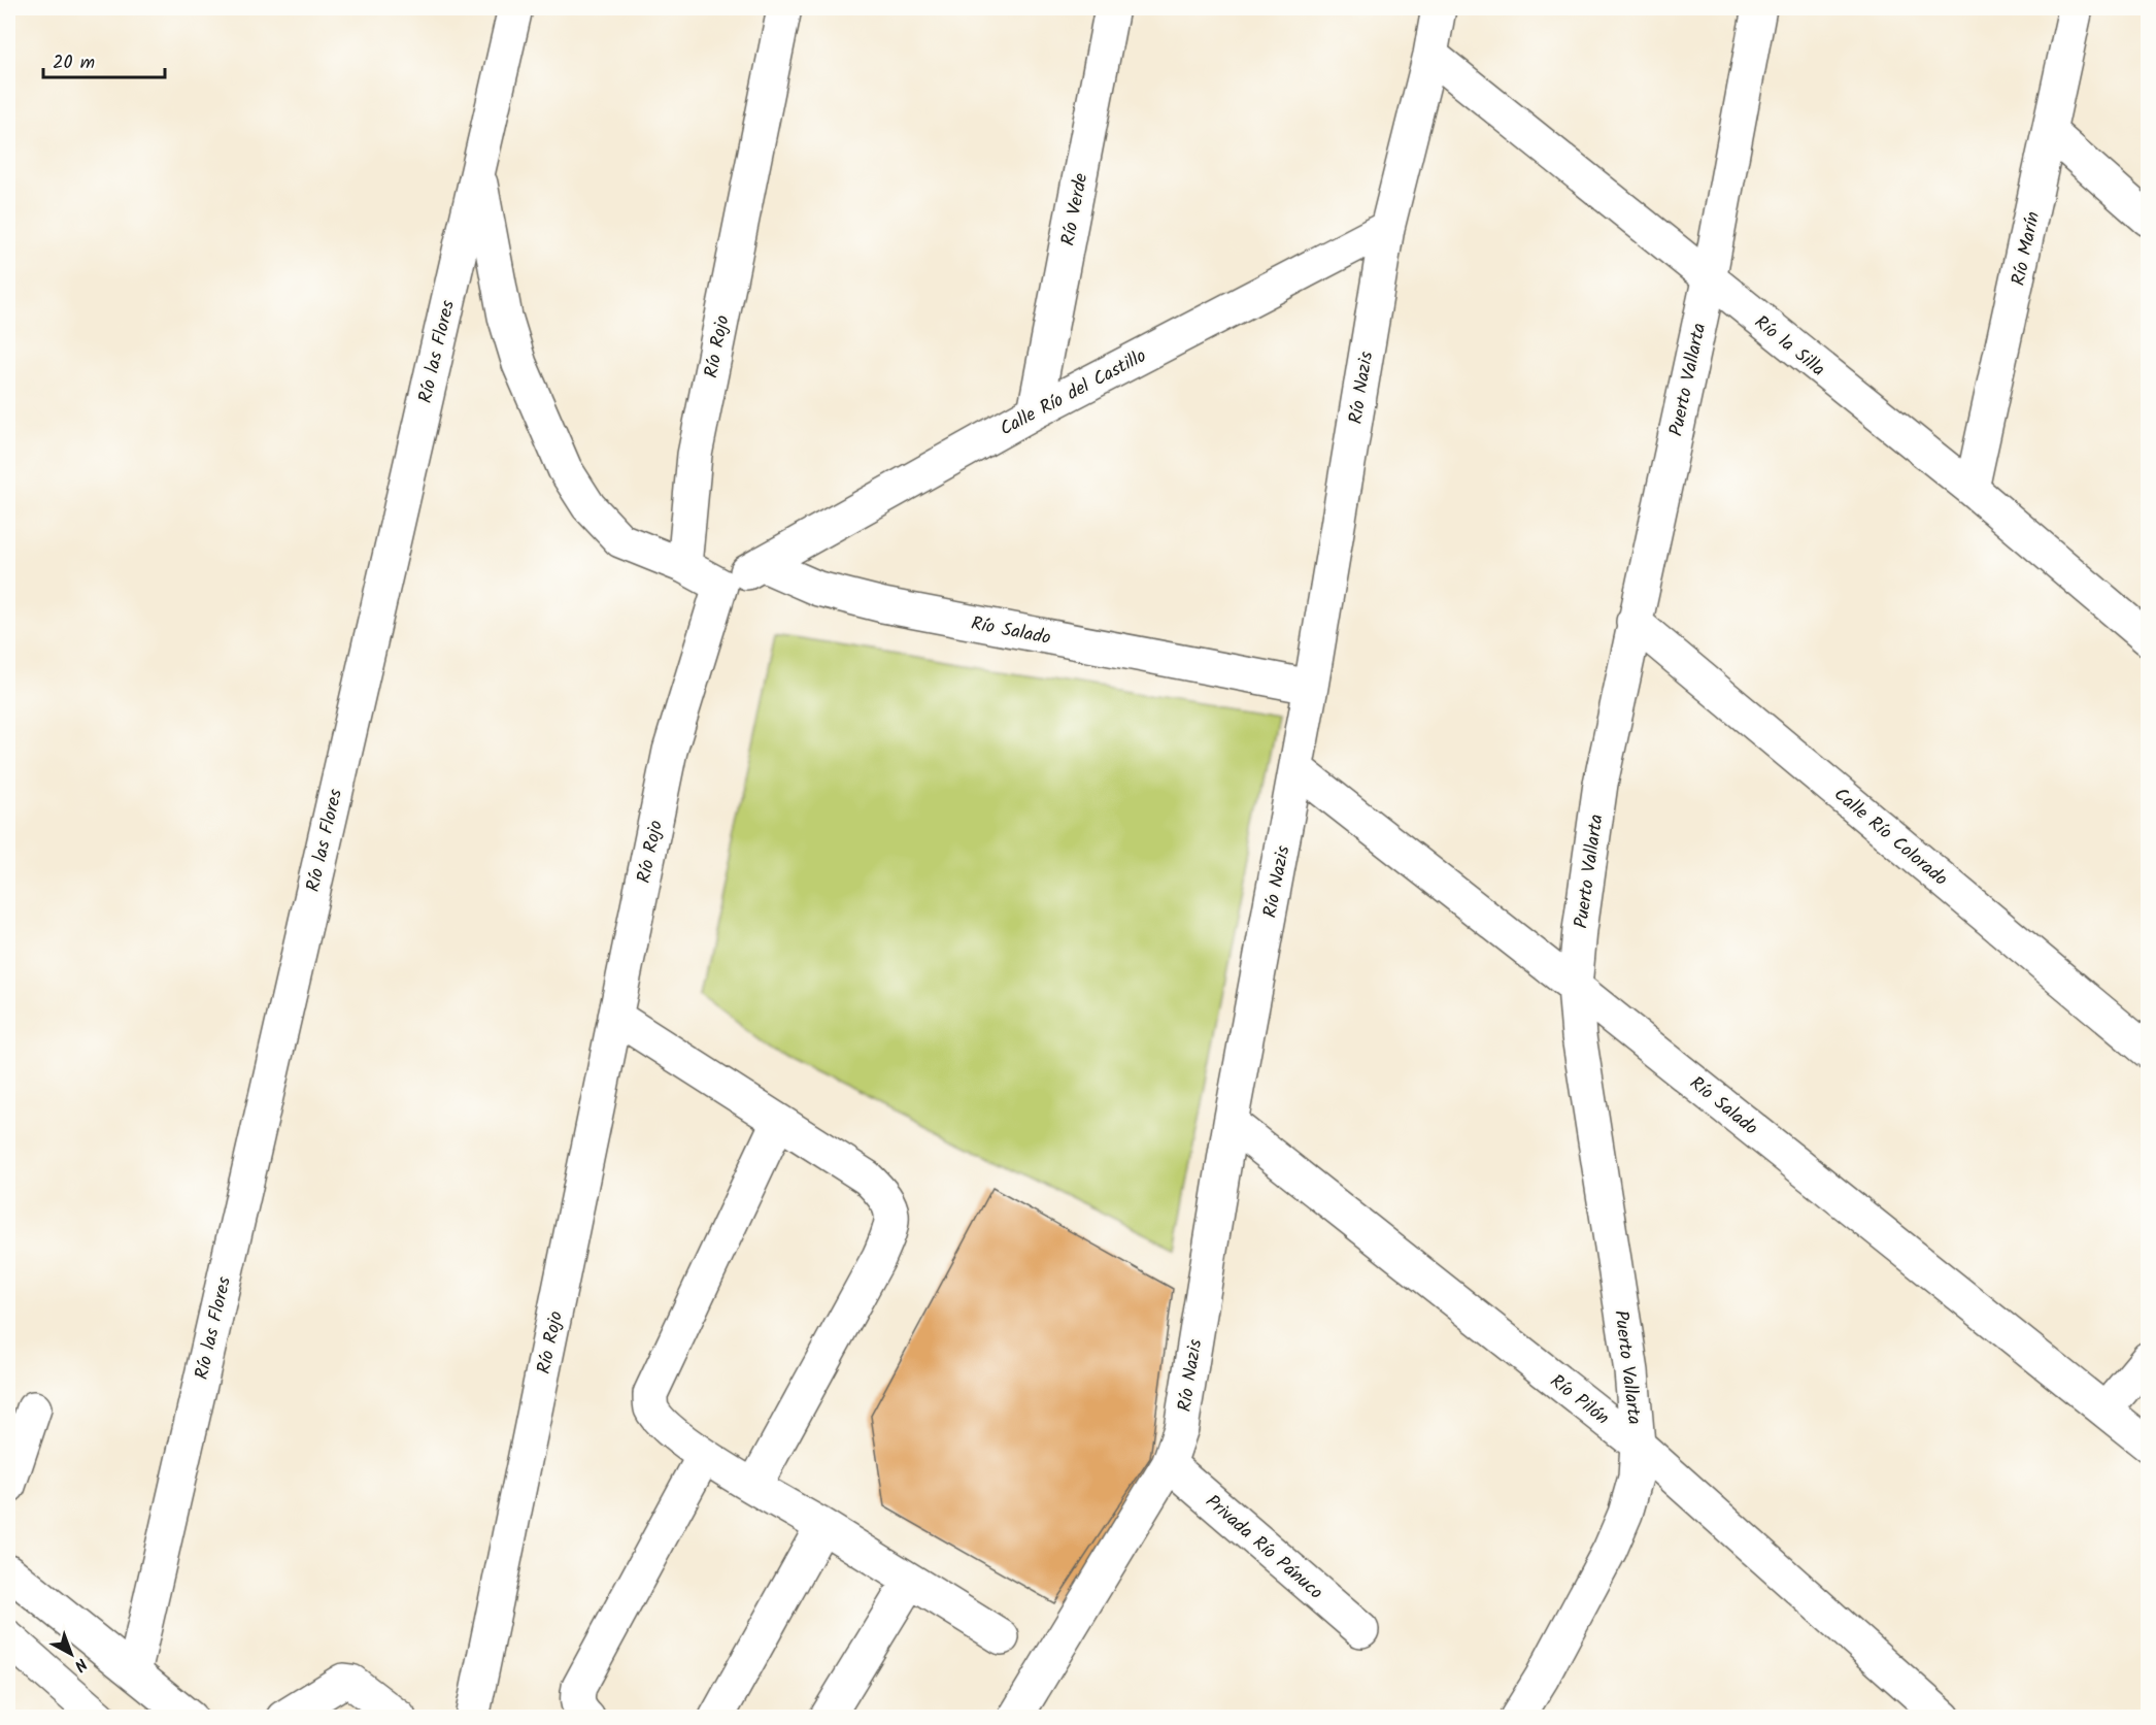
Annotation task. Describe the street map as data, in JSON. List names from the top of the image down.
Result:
{
  "streets": {
    "street": [
      "Río Verde",
      "Río Marín",
      "Río la Silla",
      "Río Rojo",
      "Río las Flores",
      "Puerto Vallarta",
      "Río Nazis",
      "Calle Río del Castillo",
      "Río Salado",
      "Calle Río Colorado",
      "Río Pilón",
      "Privada Río Pánuco"
    ]
  },
  "crossings": [
    ["Río Verde", "Calle Río del Castillo"],
    ["Río Marín", "Río la Silla"],
    ["Río la Silla", "Puerto Vallarta"],
    ["Río la Silla", "Río Nazis"],
    ["Puerto Vallarta", "Río Salado"],
    ["Puerto Vallarta", "Calle Río Colorado"],
    ["Puerto Vallarta", "Río Pilón"],
    ["Río Nazis", "Calle Río del Castillo"],
    ["Río Nazis", "Río Salado"],
    ["Río Nazis", "Río Pilón"],
    ["Río Nazis", "Privada Río Pánuco"],
    ["Calle Río del Castillo", "Río Salado"]
  ],
  "scale_bar": "20 m",
  "north": "bottom right"
}
